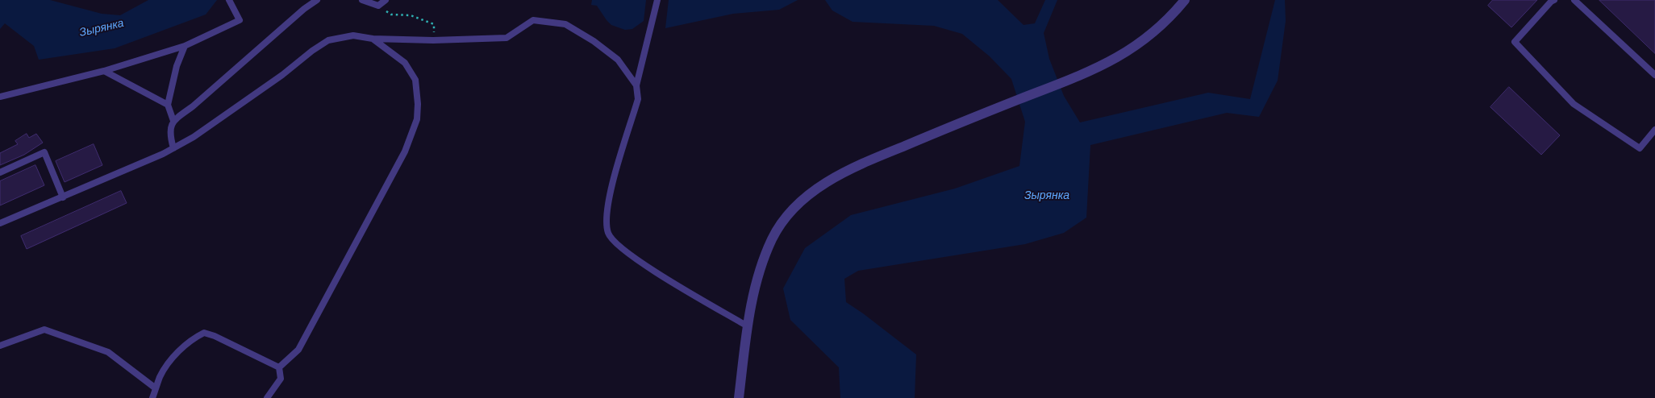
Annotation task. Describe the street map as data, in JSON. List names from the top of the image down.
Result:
{
  "water": ["Зырянка"]
}
